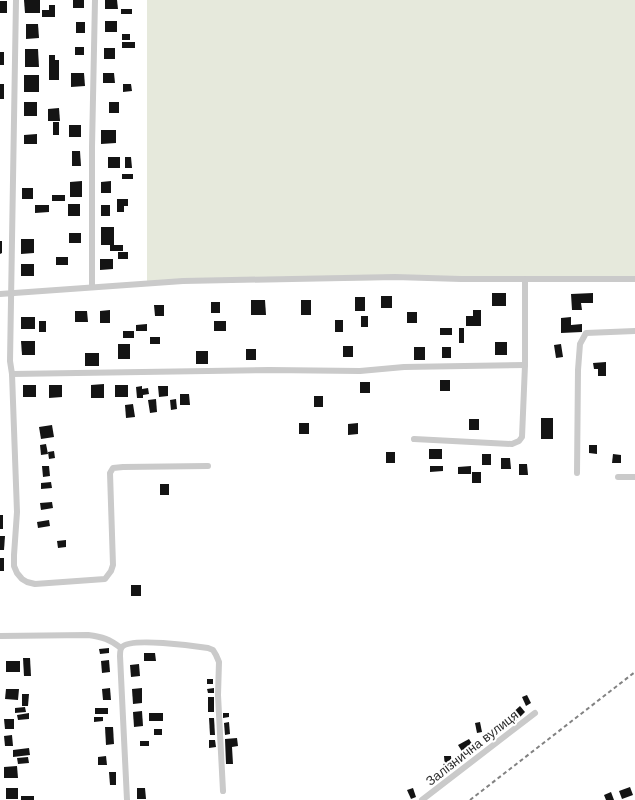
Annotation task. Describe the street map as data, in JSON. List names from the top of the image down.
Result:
{
  "streets": {
    "street": ["Залізнична вулиця"]
  }
}
